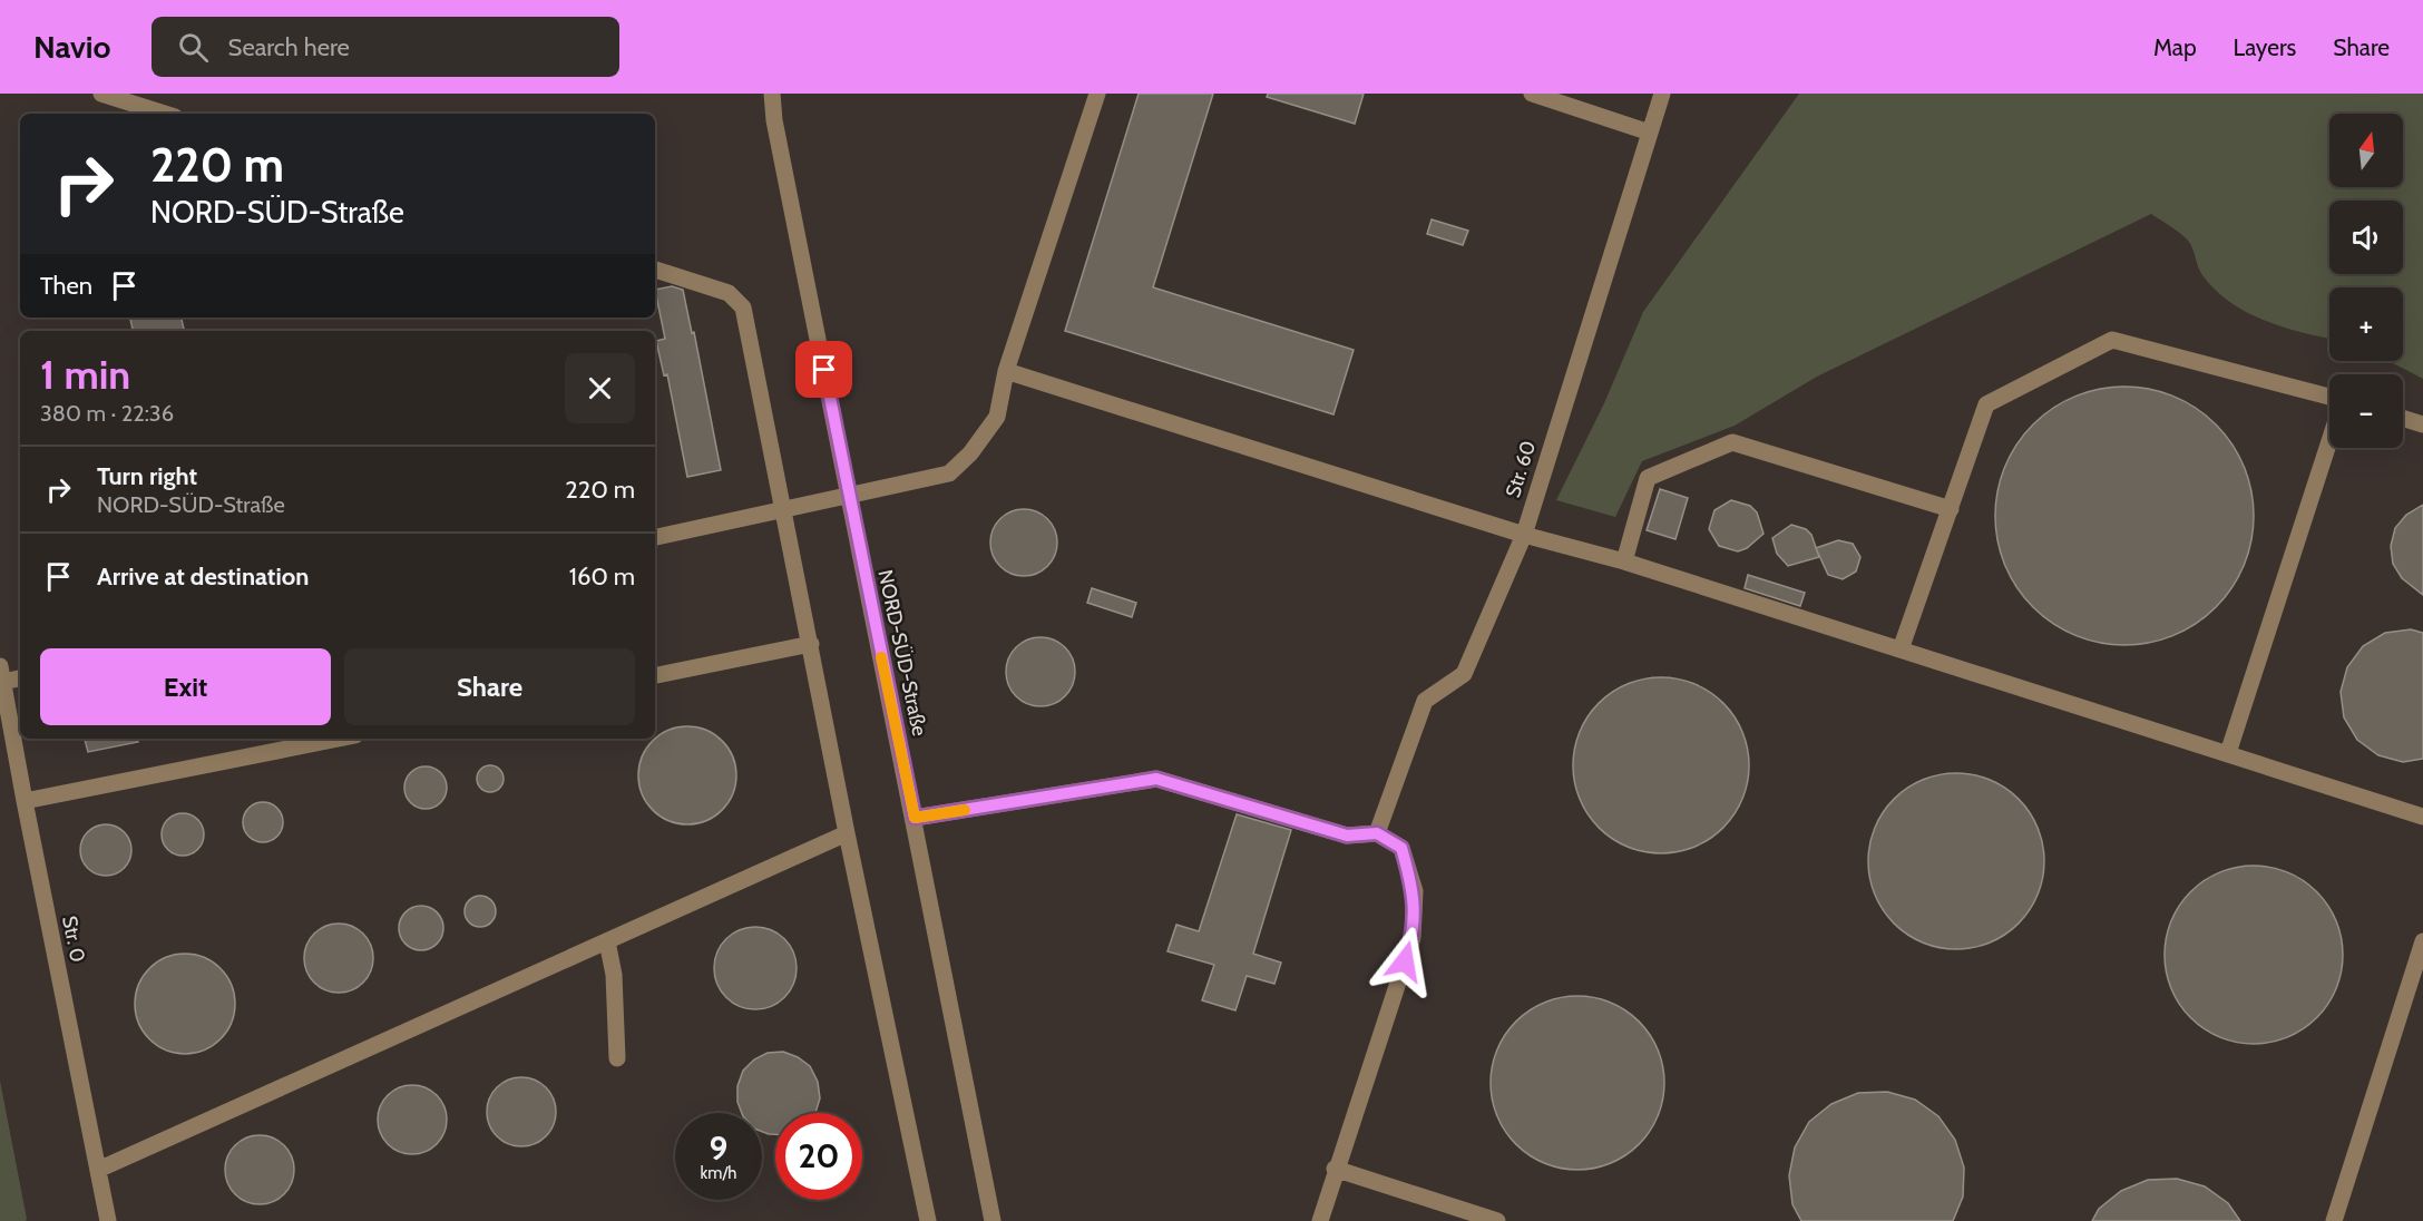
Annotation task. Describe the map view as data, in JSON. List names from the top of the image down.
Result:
{
  "streets": {
    "lane": ["Str. 60", "NORD-SÜD-Straße", "Str. 0"]
  },
  "north": "top",
  "page": {
    "header": "Navio",
    "search": "Search here",
    "nav": ["Map", "Layers", "Share"],
    "map_buttons": ["+", "−"],
    "turn": ["220 m", "NORD-SÜD-Straße"],
    "then": "Then",
    "heading": ["1 min", "380 m · 22:36"],
    "list": [
      {
        "name": "Turn right",
        "note": "NORD-SÜD-Straße",
        "value": "220 m"
      },
      {
        "name": "Arrive at destination",
        "value": "160 m"
      }
    ],
    "buttons": ["Exit", "Share"],
    "speed": "9 km/h",
    "limit": "20"
  }
}
